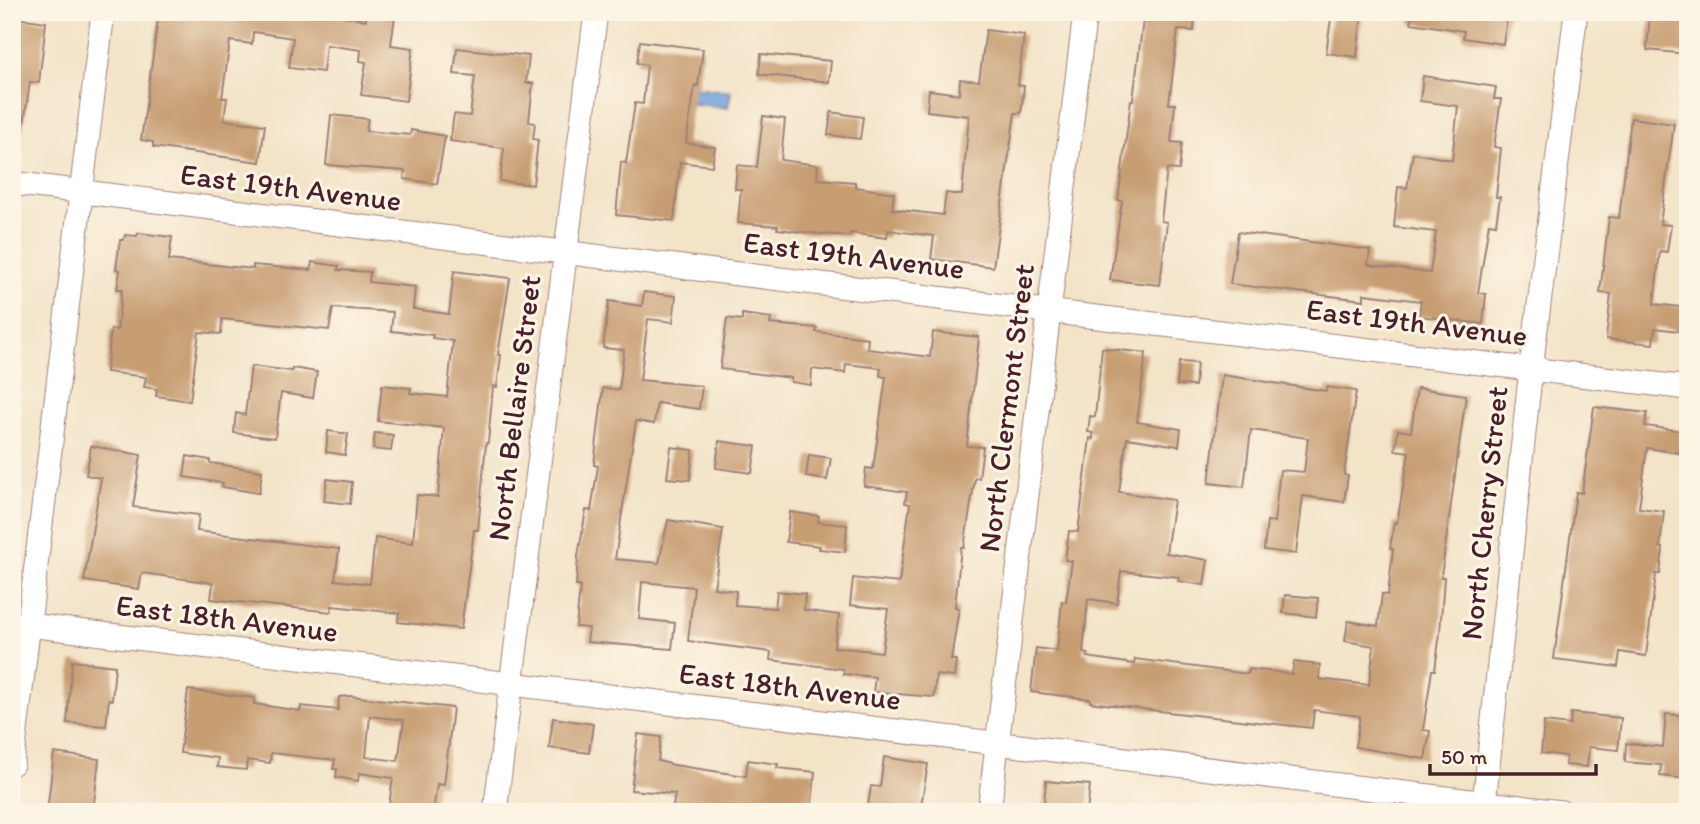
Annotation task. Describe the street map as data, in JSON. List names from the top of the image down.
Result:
{
  "streets": {
    "street": [
      "East 19th Avenue",
      "North Bellaire Street",
      "North Clermont Street",
      "North Cherry Street",
      "East 18th Avenue"
    ]
  },
  "crossings": [
    ["East 19th Avenue", "North Bellaire Street"],
    ["East 19th Avenue", "North Clermont Street"],
    ["East 19th Avenue", "North Cherry Street"],
    ["North Bellaire Street", "East 18th Avenue"],
    ["North Clermont Street", "East 18th Avenue"],
    ["North Cherry Street", "East 18th Avenue"]
  ],
  "scale_bar": "50 m"
}
